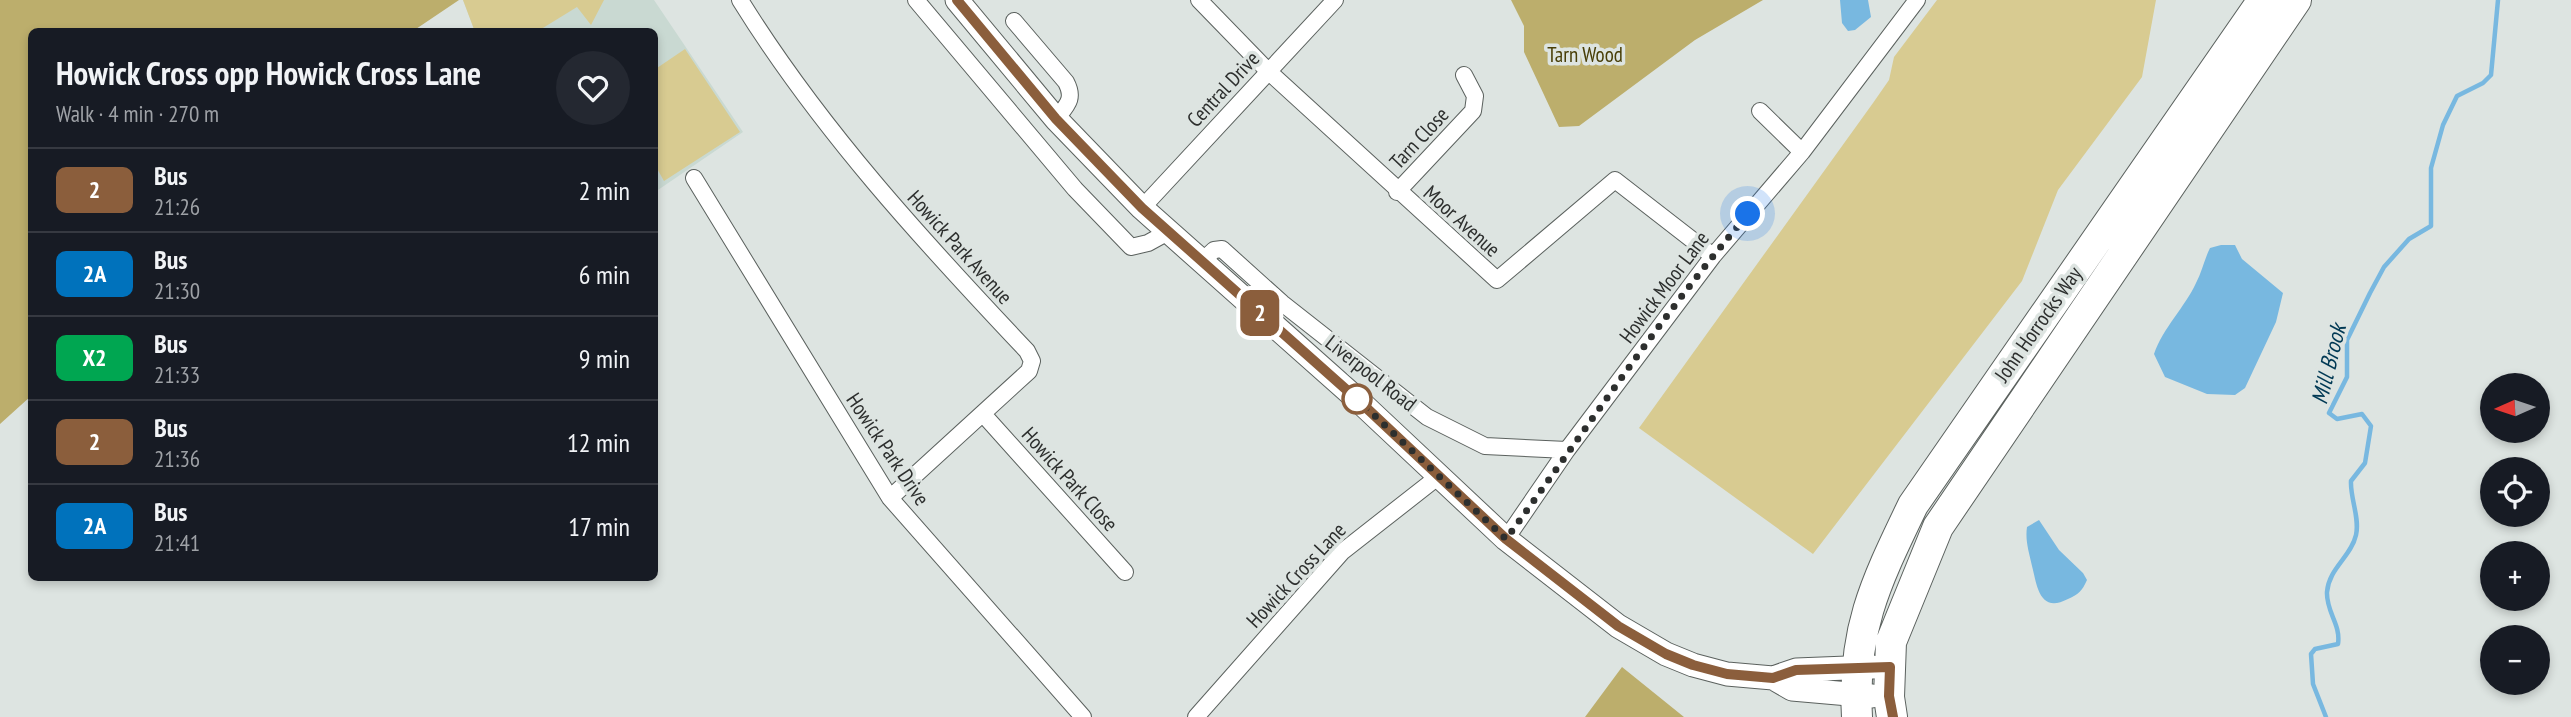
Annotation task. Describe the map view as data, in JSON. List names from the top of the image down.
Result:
{
  "streets": {
    "highway": ["John Horrocks Way"],
    "street": [
      "Central Drive",
      "Tarn Close",
      "Moor Avenue",
      "Howick Park Avenue",
      "Howick Moor Lane",
      "Liverpool Road",
      "Howick Park Drive",
      "Howick Park Close",
      "Howick Cross Lane"
    ]
  },
  "crossings": [
    ["Central Drive", "Moor Avenue"],
    ["Central Drive", "Liverpool Road"],
    ["Tarn Close", "Moor Avenue"],
    ["Moor Avenue", "Howick Moor Lane"],
    ["Howick Park Avenue", "Howick Park Drive"],
    ["Howick Park Avenue", "Howick Park Close"],
    ["Howick Moor Lane", "Liverpool Road"],
    ["John Horrocks Way", "Liverpool Road"],
    ["Liverpool Road", "Howick Cross Lane"]
  ],
  "water": ["Mill Brook"],
  "parks": ["Tarn Wood"],
  "lines": ["bus line 2"],
  "north": "left",
  "page": {
    "on_map": "2",
    "heading": ["Howick Cross opp Howick Cross Lane", "Walk · 4 min · 270 m"],
    "list": [
      {
        "mark": "2",
        "name": "Bus",
        "note": "21:26",
        "value": "2 min"
      },
      {
        "mark": "2A",
        "name": "Bus",
        "note": "21:30",
        "value": "6 min"
      },
      {
        "mark": "X2",
        "name": "Bus",
        "note": "21:33",
        "value": "9 min"
      },
      {
        "mark": "2",
        "name": "Bus",
        "note": "21:36",
        "value": "12 min"
      },
      {
        "mark": "2A",
        "name": "Bus",
        "note": "21:41",
        "value": "17 min"
      }
    ],
    "map_buttons": ["+", "−"]
  }
}
